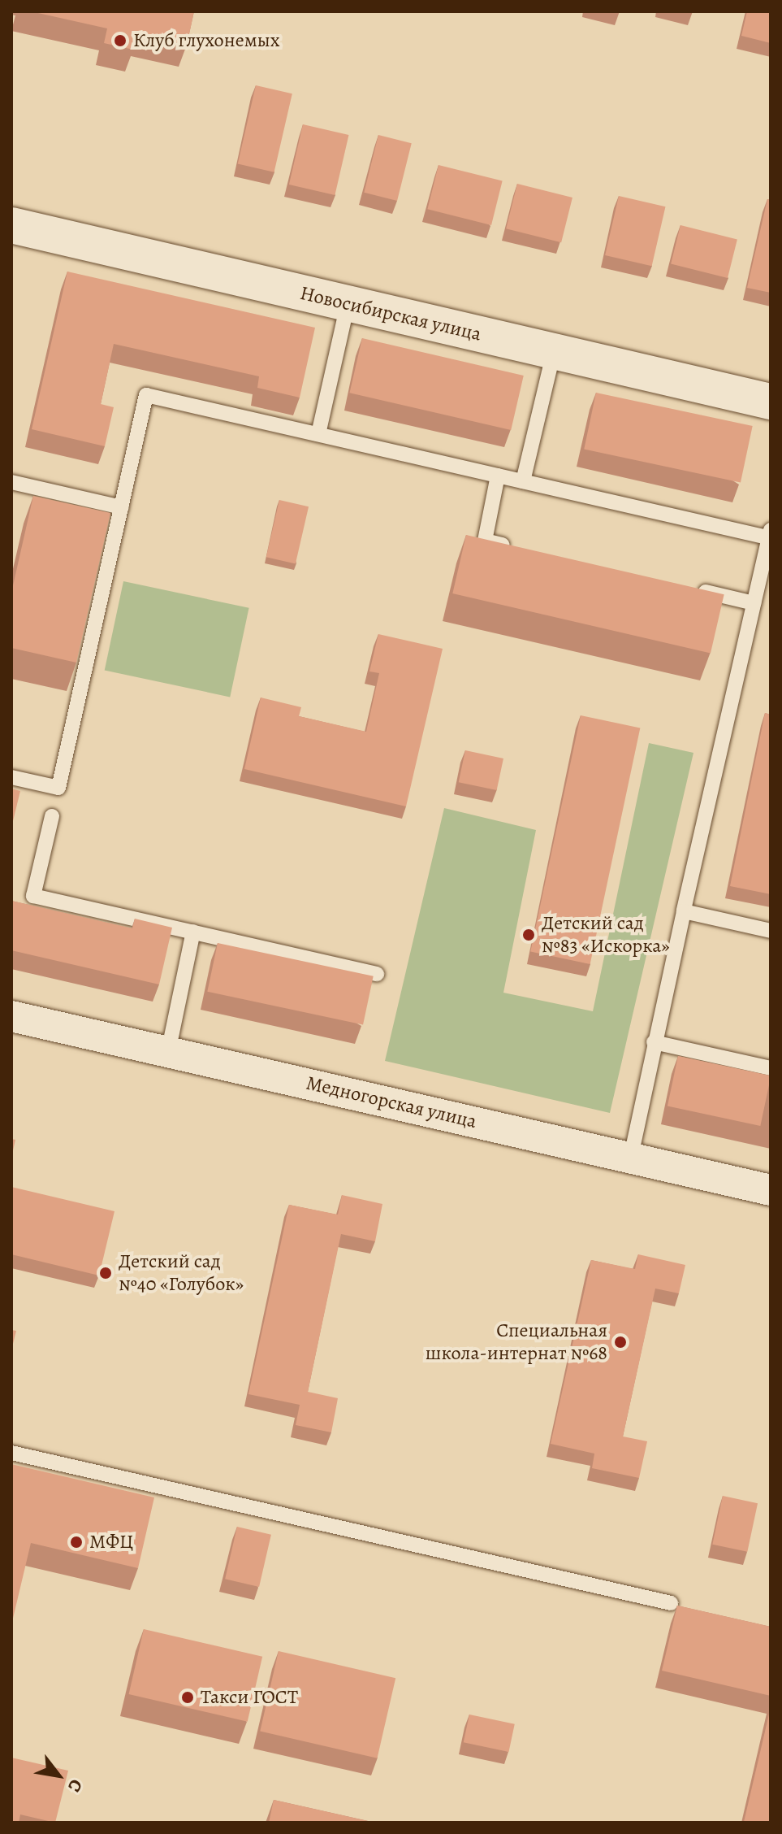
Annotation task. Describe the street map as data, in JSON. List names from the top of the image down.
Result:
{
  "streets": {
    "main road": ["Новосибирская улица"],
    "street": ["Медногорская улица"]
  },
  "places": [
    "Клуб глухонемых",
    "Детский сад №83 «Искорка»",
    "Детский сад №40 «Голубок»",
    "Специальная школа-интернат №68",
    "МФЦ",
    "Такси ГОСТ"
  ],
  "north": "bottom right"
}
